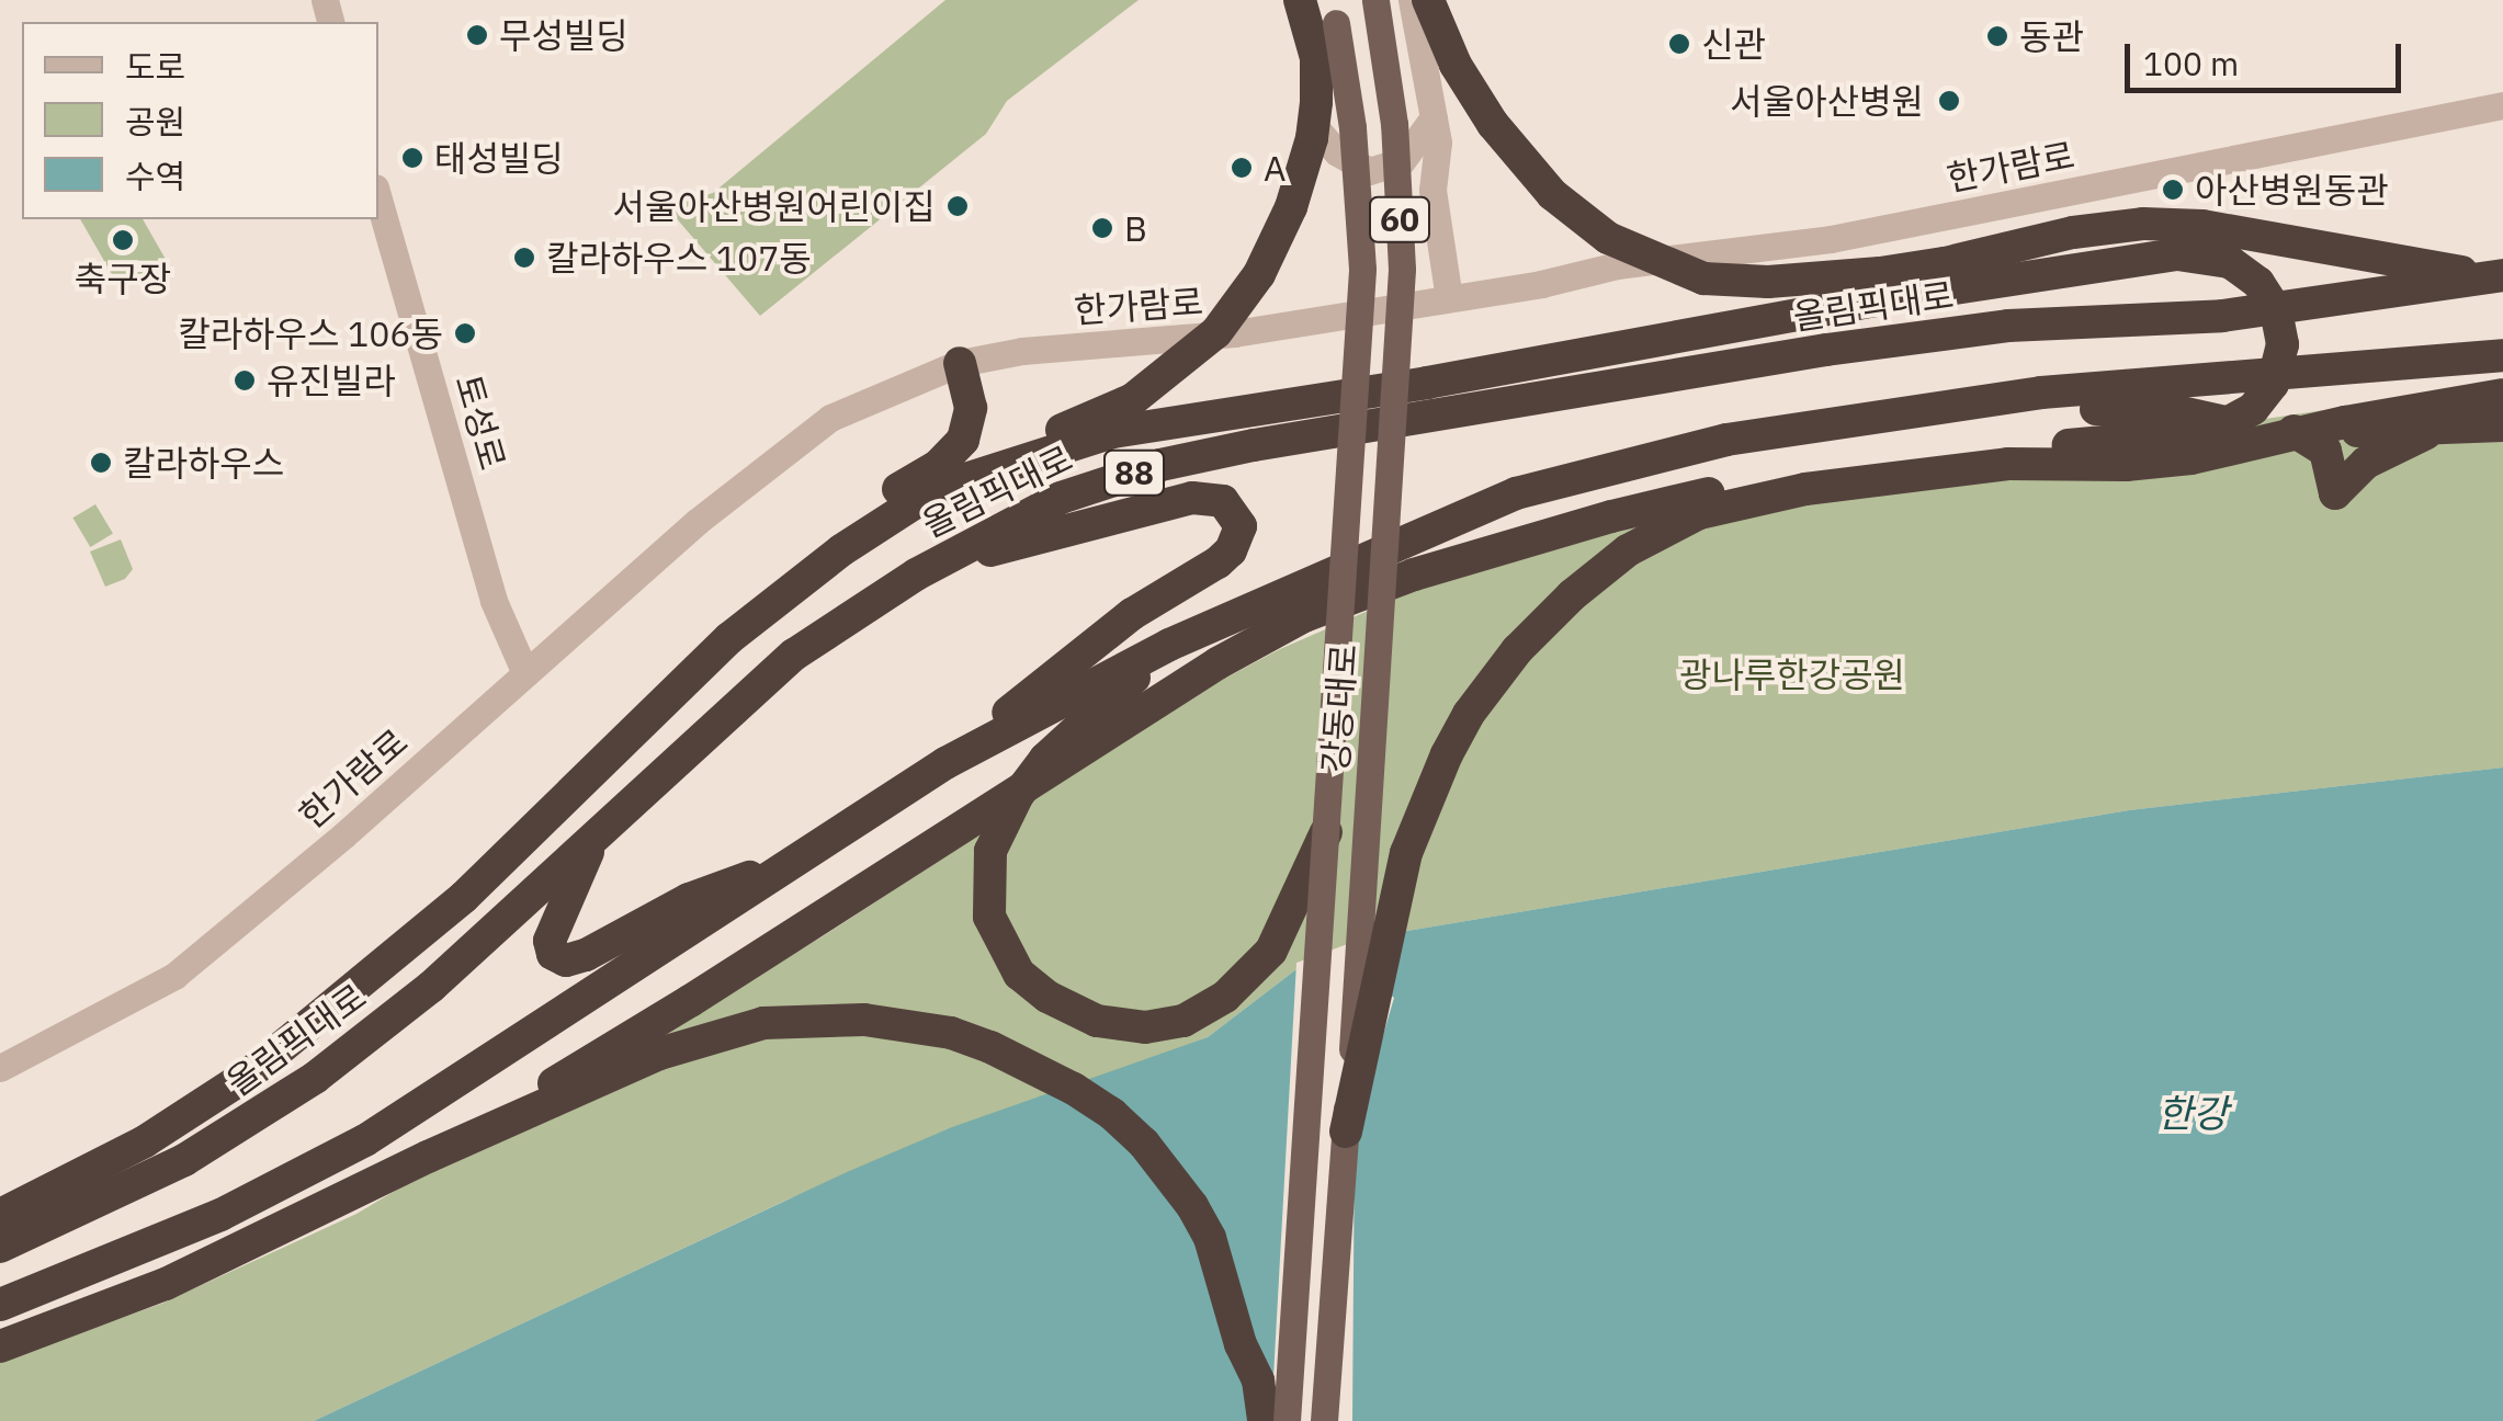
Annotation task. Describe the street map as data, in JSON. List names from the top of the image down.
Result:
{
  "streets": {
    "highway": ["올림픽대로", "88"],
    "main road": ["60", "강동대로"],
    "street": ["한가람로", "토성로"]
  },
  "crossings": [
    ["한가람로", "토성로"]
  ],
  "water": ["한강"],
  "parks": ["광나루한강공원"],
  "places": [
    "무성빌딩",
    "동관",
    "신관",
    "서울아산병원",
    "태성빌딩",
    "A",
    "아산병원동관",
    "서울아산병원어린이집",
    "B",
    "축구장",
    "칼라하우스 107동",
    "칼라하우스 106동",
    "유진빌라",
    "칼라하우스"
  ],
  "legend": ["도로", "공원", "수역"],
  "scale_bar": "100 m"
}
